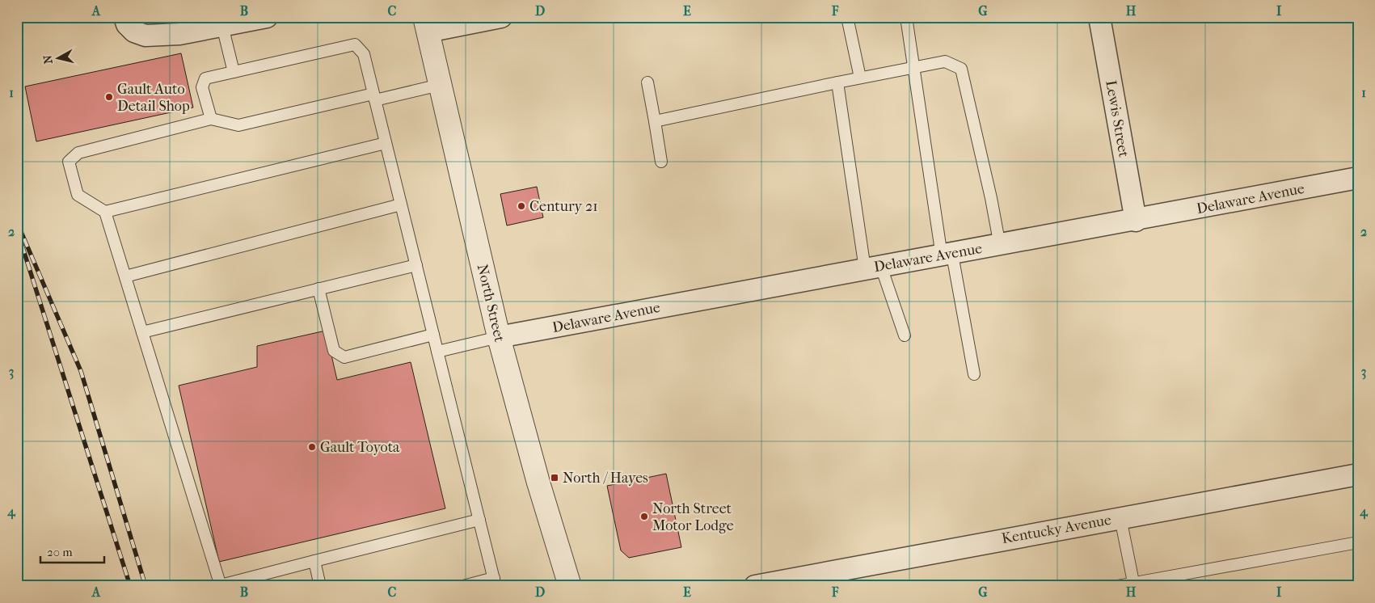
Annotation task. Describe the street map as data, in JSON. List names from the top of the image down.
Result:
{
  "streets": {
    "street": [
      "Lewis Street",
      "Delaware Avenue",
      "North Street",
      "Kentucky Avenue"
    ]
  },
  "crossings": [
    ["Lewis Street", "Delaware Avenue"],
    ["Delaware Avenue", "North Street"]
  ],
  "places": {
    "other": [
      "Gault Auto Detail Shop",
      "Century 21",
      "Gault Toyota",
      "North Street Motor Lodge"
    ],
    "transit": ["North / Hayes"]
  },
  "scale_bar": "20 m",
  "north": "left",
  "grid": {
    "columns": [
      "A",
      "B",
      "C",
      "D",
      "E",
      "F",
      "G",
      "H",
      "I"
    ],
    "rows": [
      "1",
      "2",
      "3",
      "4"
    ]
  }
}
